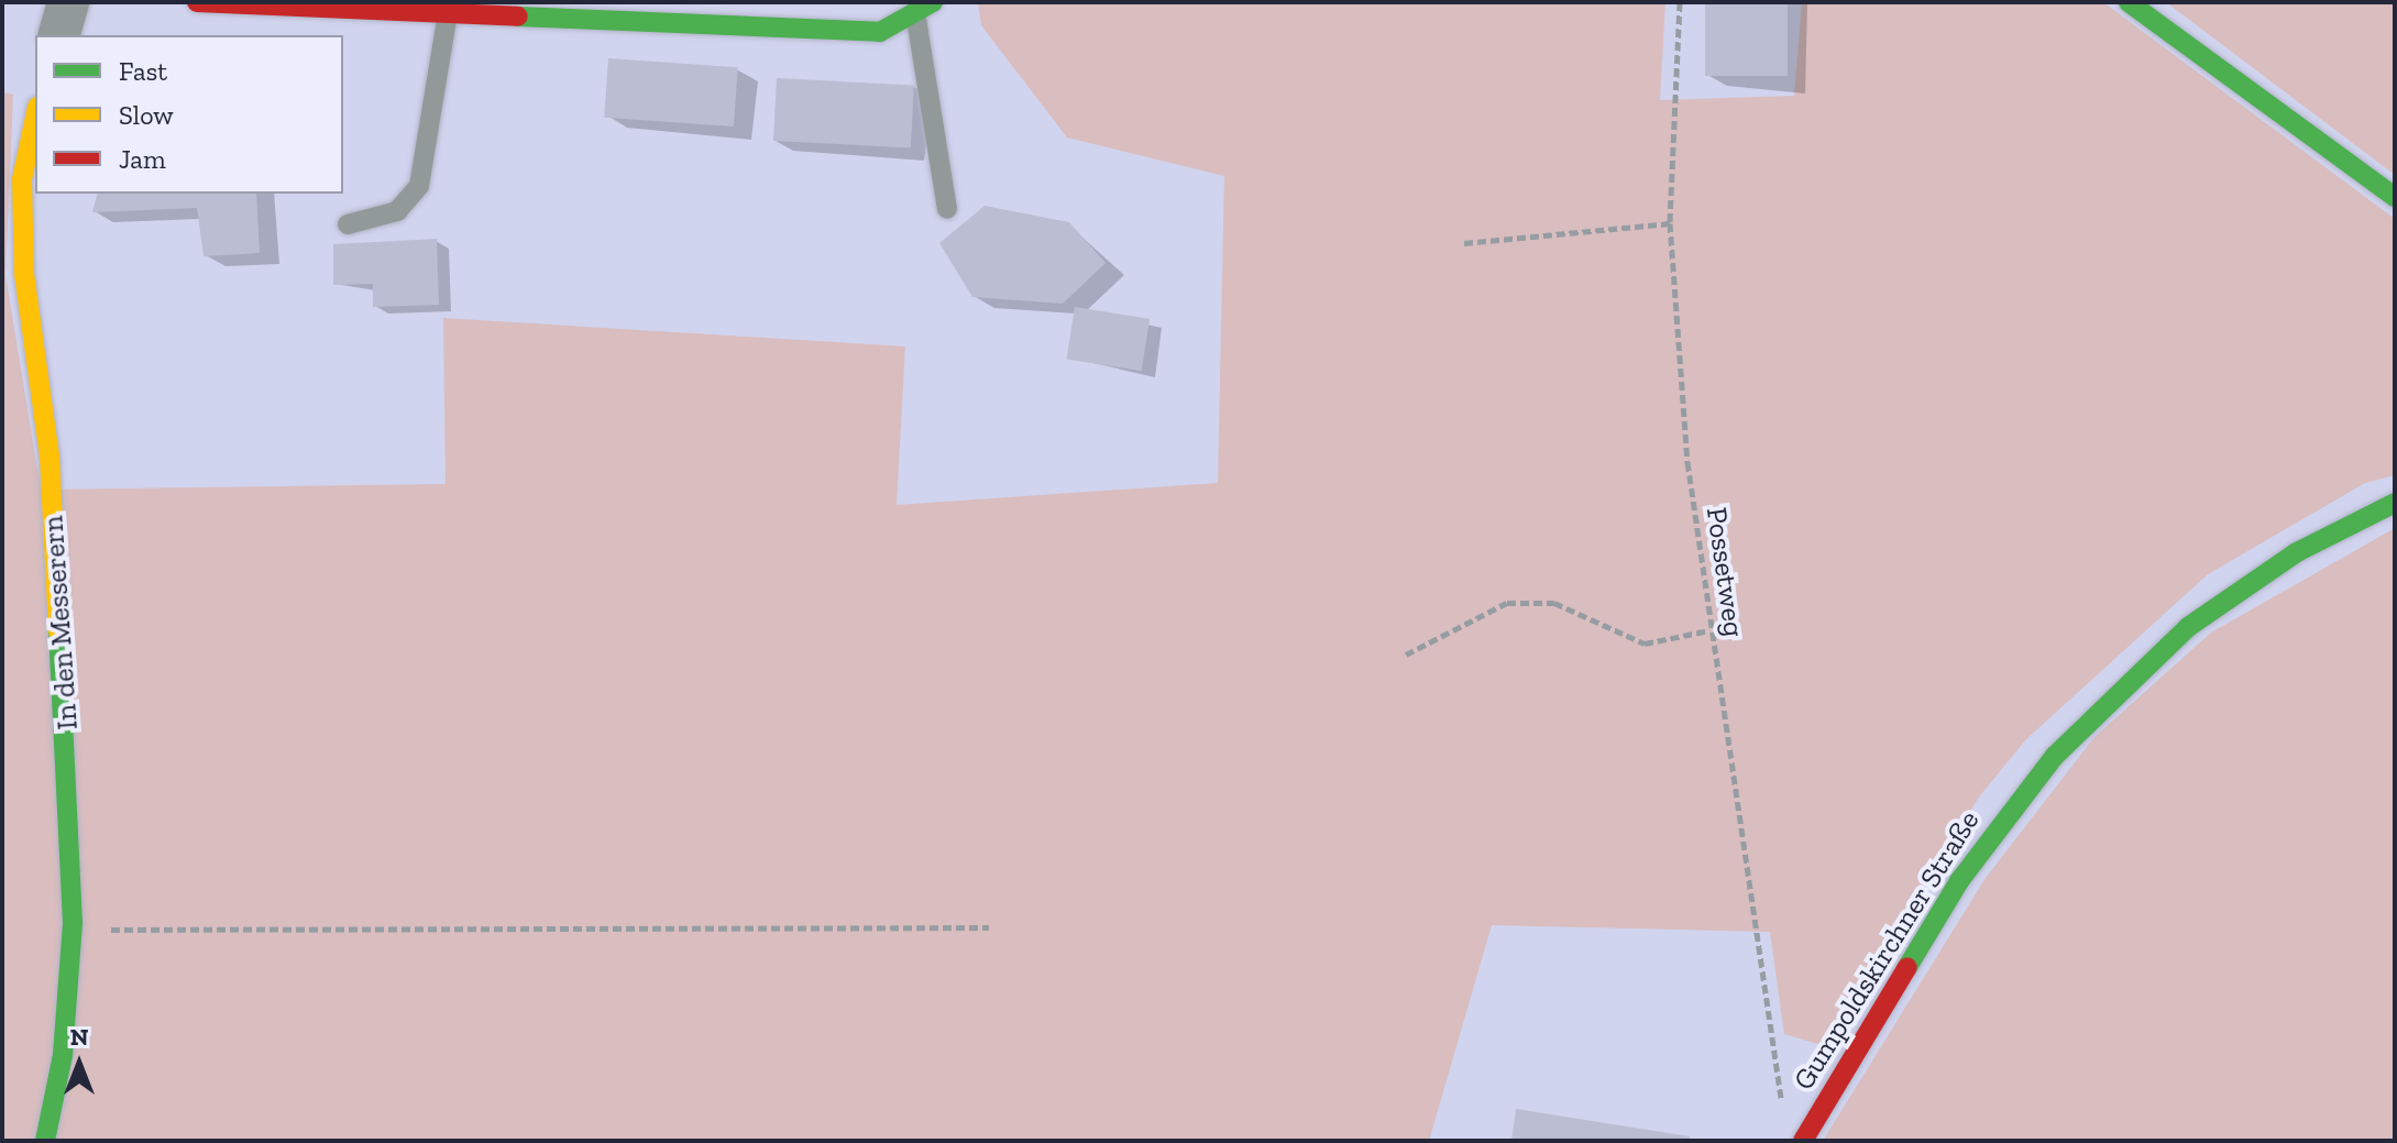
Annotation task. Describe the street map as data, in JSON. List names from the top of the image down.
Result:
{
  "streets": {
    "street": ["In den Messerern", "Gumpoldskirchner Straße"],
    "path": ["Possetweg"]
  },
  "legend": ["Fast", "Slow", "Jam"],
  "north": "top"
}
